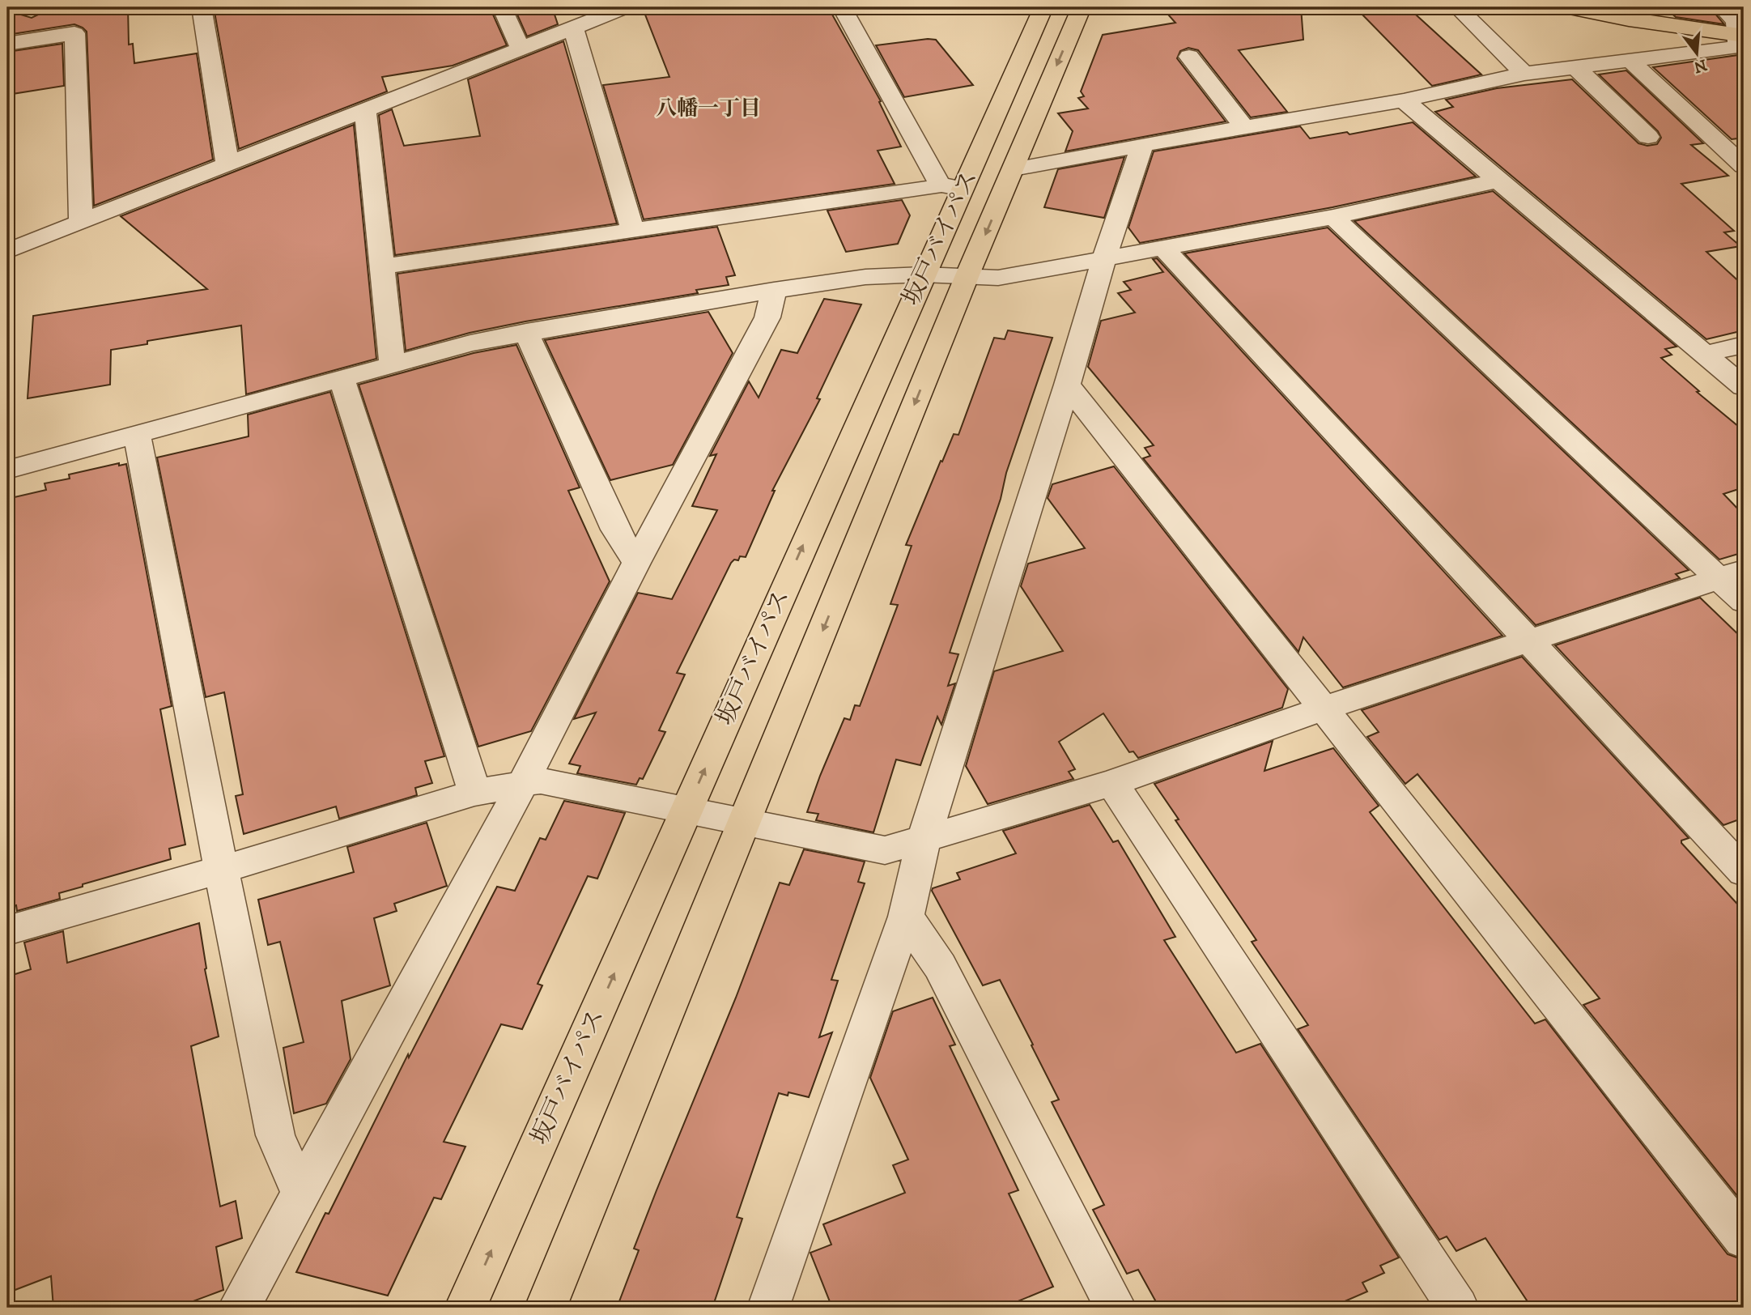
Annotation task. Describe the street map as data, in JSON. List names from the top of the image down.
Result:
{
  "streets": {
    "main road": ["坂戸バイパス"]
  },
  "districts": ["八幡一丁目"],
  "north": "bottom"
}
